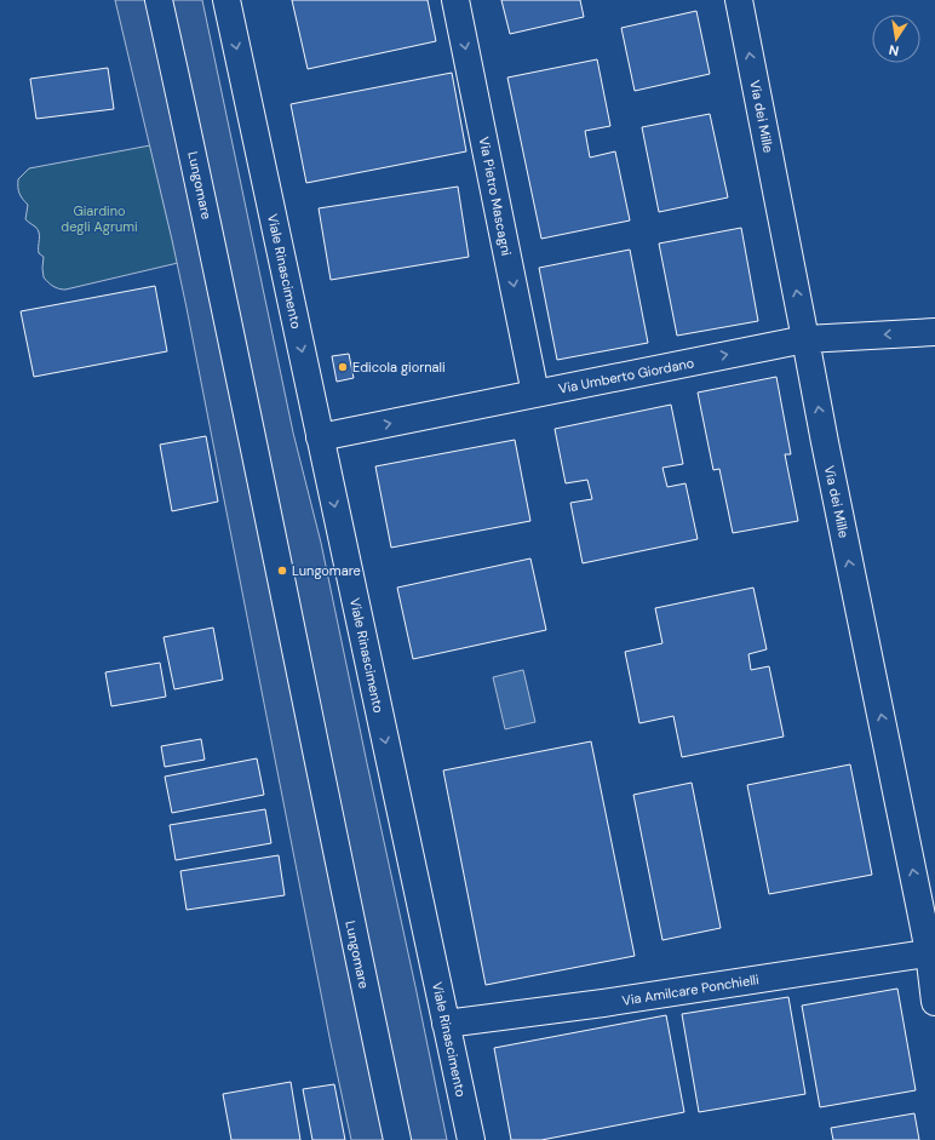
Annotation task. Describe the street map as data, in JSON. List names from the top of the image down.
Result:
{
  "streets": {
    "street": [
      "Via dei Mille",
      "Lungomare",
      "Via Pietro Mascagni",
      "Viale Rinascimento",
      "Via Umberto Giordano",
      "Via Amilcare Ponchielli"
    ]
  },
  "crossings": [
    ["Via dei Mille", "Via Umberto Giordano"],
    ["Via dei Mille", "Via Amilcare Ponchielli"],
    ["Via Pietro Mascagni", "Via Umberto Giordano"],
    ["Viale Rinascimento", "Via Umberto Giordano"],
    ["Viale Rinascimento", "Via Amilcare Ponchielli"]
  ],
  "one_way": ["Via dei Mille", "Via Pietro Mascagni", "Viale Rinascimento"],
  "parks": ["Giardino degli Agrumi"],
  "places": ["Edicola giornali", "Lungomare"],
  "north": "bottom"
}
